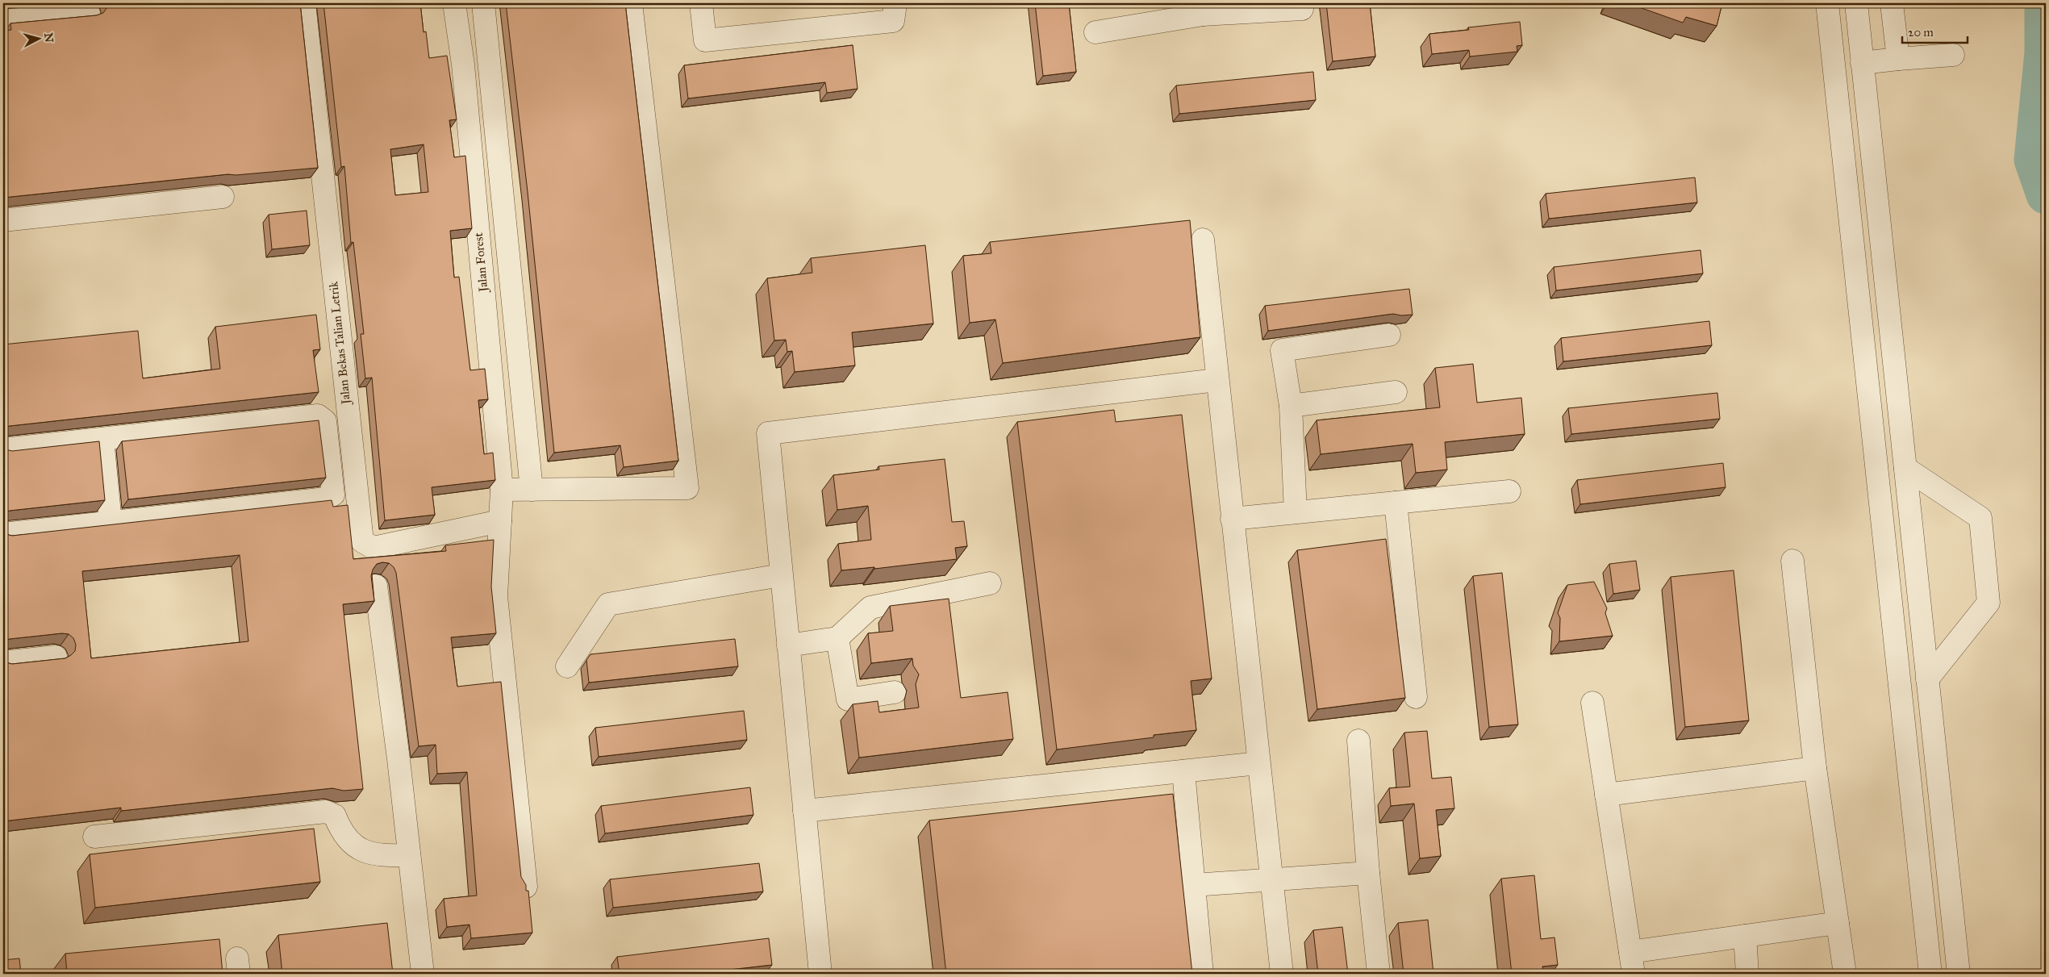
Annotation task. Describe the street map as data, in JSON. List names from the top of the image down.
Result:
{
  "streets": {
    "street": ["Jalan Forest", "Jalan Bekas Talian Letrik"]
  },
  "crossings": [
    ["Jalan Forest", "Jalan Bekas Talian Letrik"]
  ],
  "scale_bar": "20 m",
  "north": "right"
}
